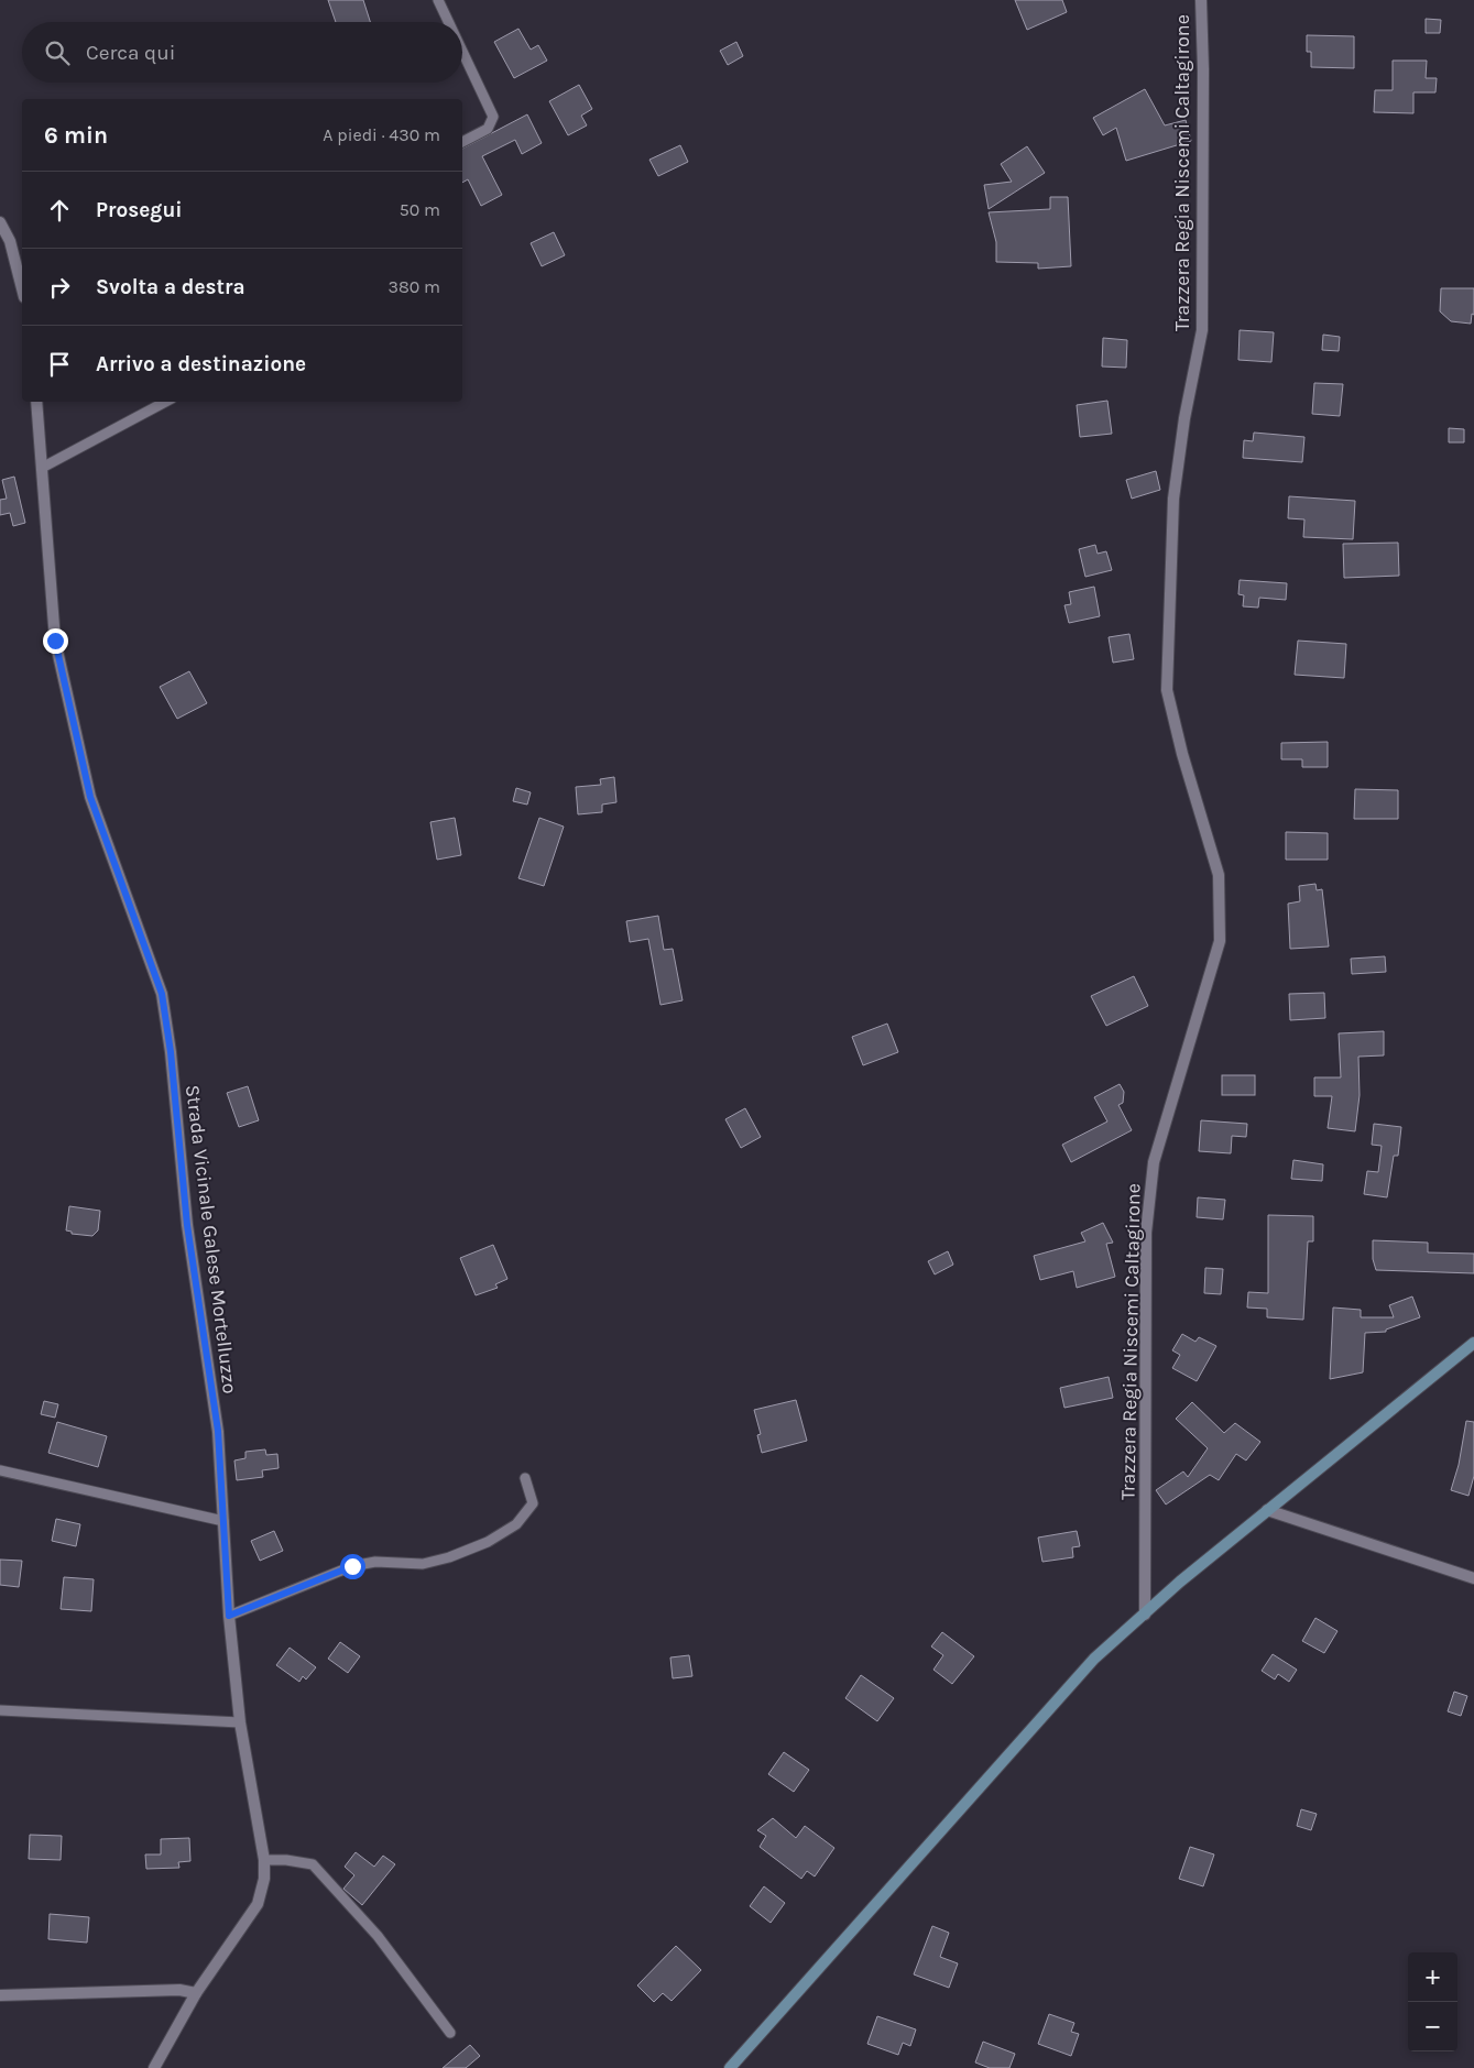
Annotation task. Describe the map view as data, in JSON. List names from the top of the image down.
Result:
{
  "streets": {
    "street": ["Trazzera Regia Niscemi Caltagirone", "Strada Vicinale Galese Mortelluzzo"]
  },
  "page": {
    "search": "Cerca qui",
    "heading": ["6 min", "A piedi · 430 m"],
    "list": [
      ["Prosegui", "50 m"],
      ["Svolta a destra", "380 m"],
      "Arrivo a destinazione"
    ],
    "map_buttons": ["+", "−"]
  }
}
